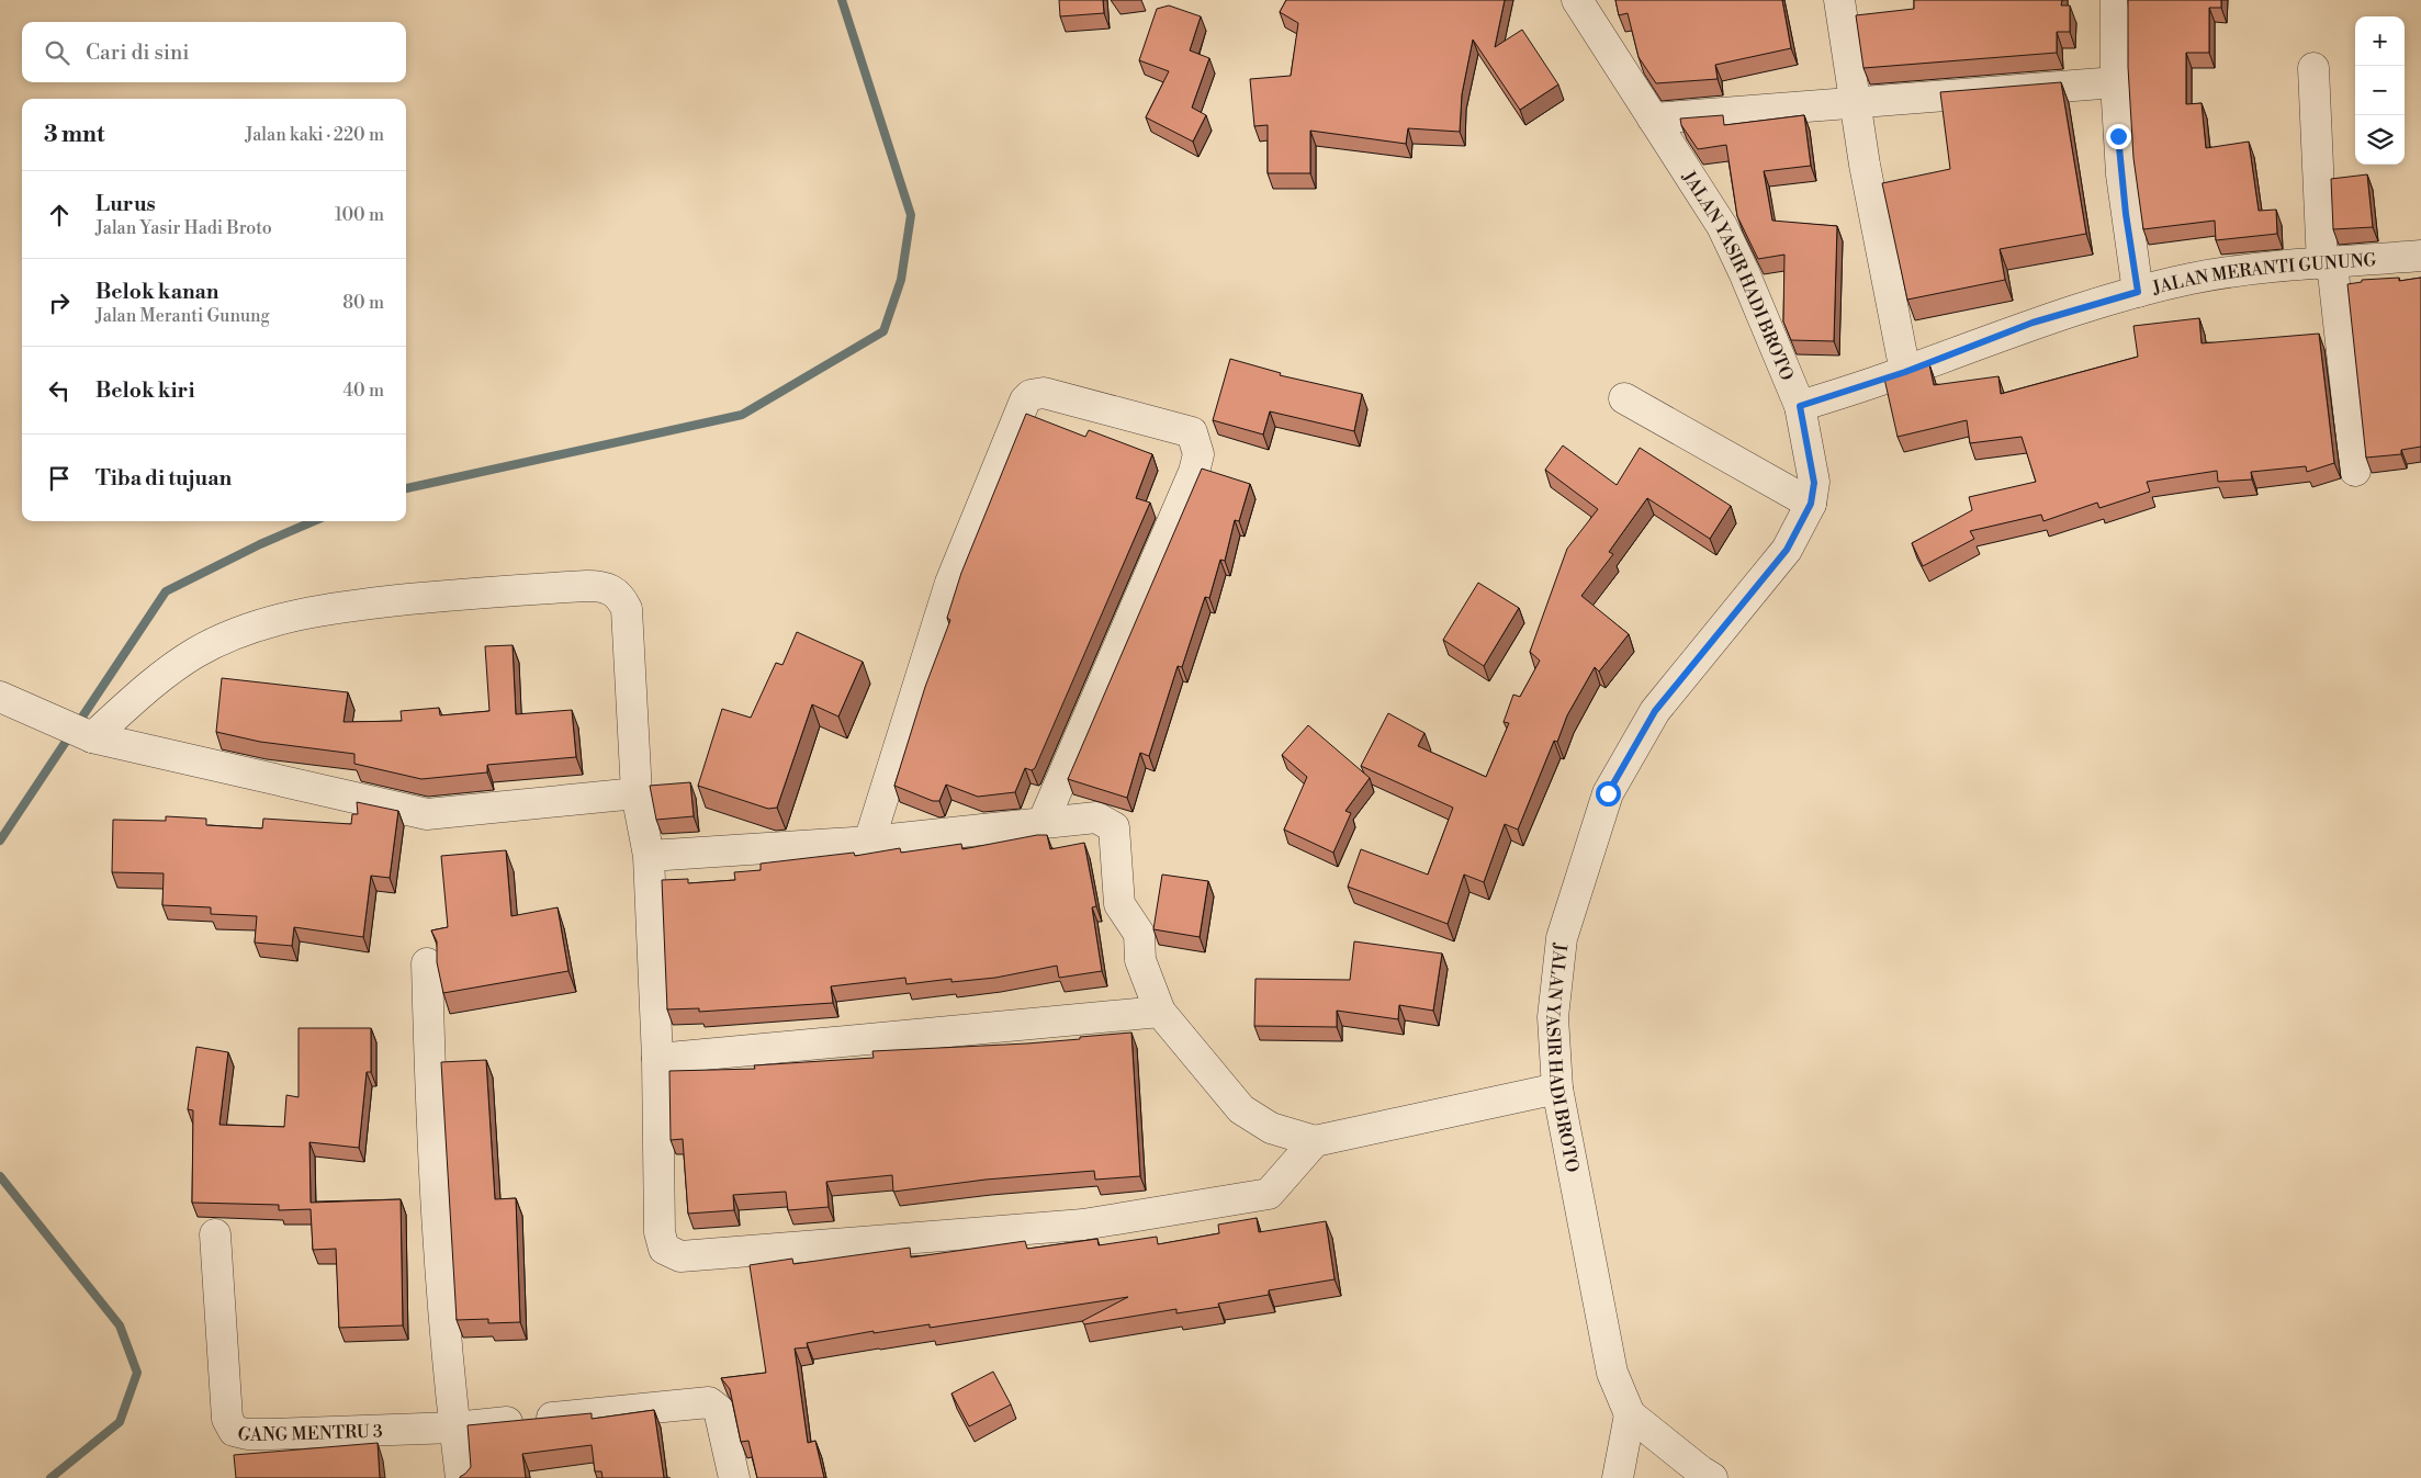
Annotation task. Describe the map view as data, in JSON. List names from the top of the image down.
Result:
{
  "streets": {
    "street": ["JALAN MERANTI GUNUNG", "JALAN YASIR HADI BROTO", "GANG MENTRU 3"]
  },
  "crossings": [
    ["JALAN MERANTI GUNUNG", "JALAN YASIR HADI BROTO"]
  ],
  "page": {
    "map_buttons": ["+", "−"],
    "search": "Cari di sini",
    "heading": ["3 mnt", "Jalan kaki · 220 m"],
    "list": [
      ["Lurus", "Jalan Yasir Hadi Broto", "100 m"],
      ["Belok kanan", "Jalan Meranti Gunung", "80 m"],
      ["Belok kiri", "40 m"],
      "Tiba di tujuan"
    ]
  }
}
